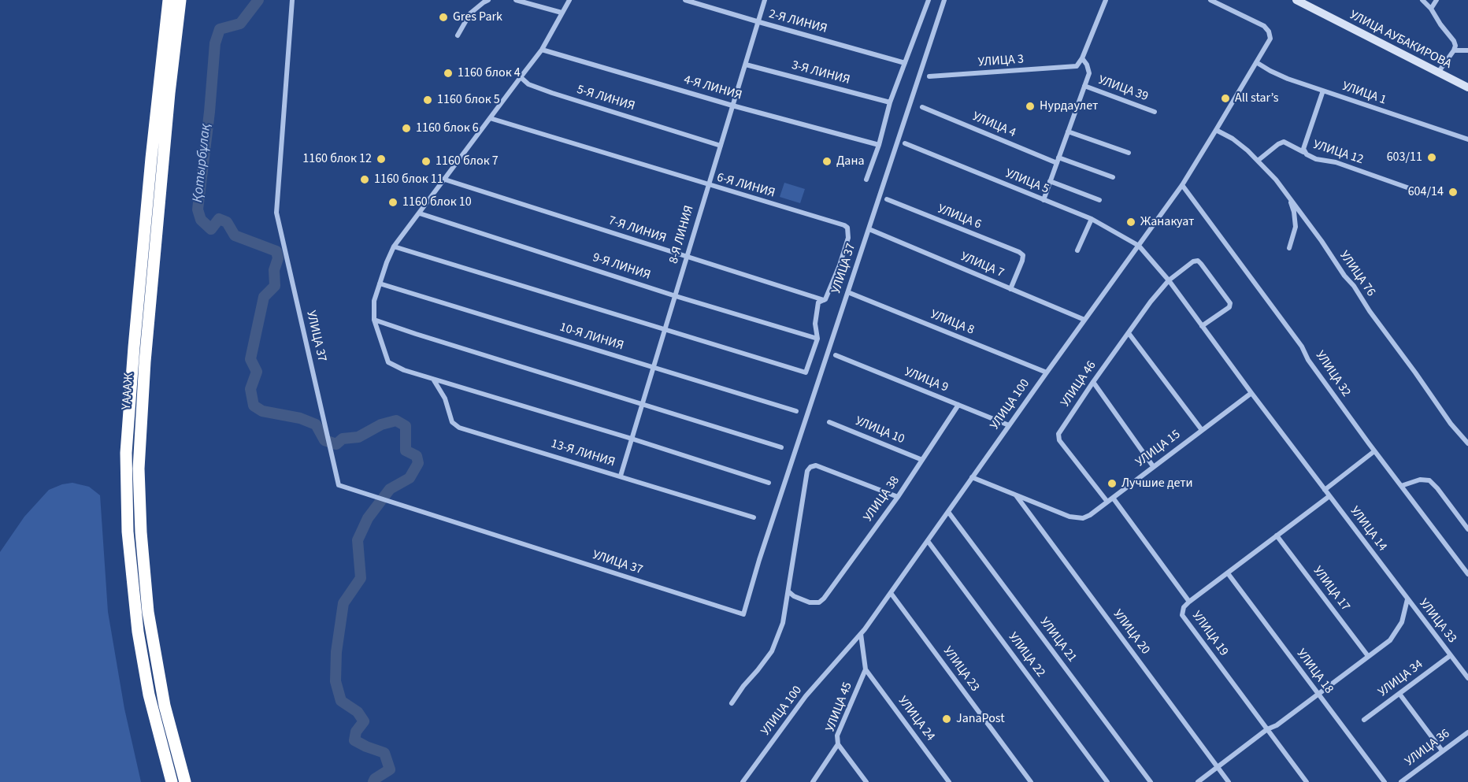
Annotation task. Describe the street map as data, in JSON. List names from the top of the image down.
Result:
{
  "streets": {
    "highway": ["ҮАААЖ"],
    "main road": ["УЛИЦА АУБАКИРОВА"],
    "street": [
      "2-Я ЛИНИЯ",
      "УЛИЦА 3",
      "3-Я ЛИНИЯ",
      "4-Я ЛИНИЯ",
      "УЛИЦА 39",
      "УЛИЦА 1",
      "5-Я ЛИНИЯ",
      "УЛИЦА 4",
      "УЛИЦА 12",
      "УЛИЦА 5",
      "6-Я ЛИНИЯ",
      "УЛИЦА 6",
      "7-Я ЛИНИЯ",
      "8-Я ЛИНИЯ",
      "УЛИЦА 7",
      "9-Я ЛИНИЯ",
      "УЛИЦА 37",
      "УЛИЦА 76",
      "УЛИЦА 8",
      "10-Я ЛИНИЯ",
      "УЛИЦА 32",
      "УЛИЦА 9",
      "УЛИЦА 46",
      "УЛИЦА 100",
      "УЛИЦА 10",
      "УЛИЦА 15",
      "13-Я ЛИНИЯ",
      "УЛИЦА 38",
      "УЛИЦА 14",
      "УЛИЦА 17",
      "УЛИЦА 33",
      "УЛИЦА 20",
      "УЛИЦА 19",
      "УЛИЦА 21",
      "УЛИЦА 22",
      "УЛИЦА 23",
      "УЛИЦА 18",
      "УЛИЦА 34",
      "УЛИЦА 45",
      "УЛИЦА 24",
      "УЛИЦА 36"
    ]
  },
  "crossings": [
    ["2-Я ЛИНИЯ", "8-Я ЛИНИЯ"],
    ["3-Я ЛИНИЯ", "8-Я ЛИНИЯ"],
    ["4-Я ЛИНИЯ", "8-Я ЛИНИЯ"],
    ["УЛИЦА 1", "УЛИЦА 12"],
    ["УЛИЦА 1", "УЛИЦА 100"],
    ["5-Я ЛИНИЯ", "8-Я ЛИНИЯ"],
    ["УЛИЦА 5", "УЛИЦА 100"],
    ["УЛИЦА 5", "УЛИЦА 14"],
    ["6-Я ЛИНИЯ", "7-Я ЛИНИЯ"],
    ["6-Я ЛИНИЯ", "8-Я ЛИНИЯ"],
    ["6-Я ЛИНИЯ", "9-Я ЛИНИЯ"],
    ["УЛИЦА 6", "УЛИЦА 7"],
    ["7-Я ЛИНИЯ", "8-Я ЛИНИЯ"],
    ["8-Я ЛИНИЯ", "9-Я ЛИНИЯ"],
    ["8-Я ЛИНИЯ", "10-Я ЛИНИЯ"],
    ["8-Я ЛИНИЯ", "13-Я ЛИНИЯ"],
    ["УЛИЦА 7", "УЛИЦА 100"],
    ["УЛИЦА 76", "УЛИЦА 100"],
    ["УЛИЦА 8", "УЛИЦА 100"],
    ["УЛИЦА 32", "УЛИЦА 100"],
    ["УЛИЦА 9", "УЛИЦА 100"],
    ["УЛИЦА 9", "УЛИЦА 38"],
    ["УЛИЦА 46", "УЛИЦА 15"],
    ["УЛИЦА 46", "УЛИЦА 14"],
    ["УЛИЦА 100", "УЛИЦА 15"],
    ["УЛИЦА 100", "УЛИЦА 14"],
    ["УЛИЦА 100", "УЛИЦА 21"],
    ["УЛИЦА 100", "УЛИЦА 22"],
    ["УЛИЦА 100", "УЛИЦА 23"],
    ["УЛИЦА 100", "УЛИЦА 45"],
    ["УЛИЦА 10", "УЛИЦА 38"],
    ["УЛИЦА 15", "УЛИЦА 14"],
    ["УЛИЦА 15", "УЛИЦА 20"],
    ["УЛИЦА 15", "УЛИЦА 19"],
    ["УЛИЦА 14", "УЛИЦА 33"],
    ["УЛИЦА 33", "УЛИЦА 34"],
    ["УЛИЦА 45", "УЛИЦА 24"]
  ],
  "water": ["Қотырбұлақ"],
  "places": [
    "Gres Park",
    "1160 блок 4",
    "All star’s",
    "1160 блок 5",
    "Нурдаулет",
    "1160 блок 6",
    "603/11",
    "1160 блок 12",
    "1160 блок 7",
    "Дана",
    "1160 блок 11",
    "604/14",
    "1160 блок 10",
    "Жанакуат",
    "Лучшие дети",
    "JanaPost"
  ]
}
